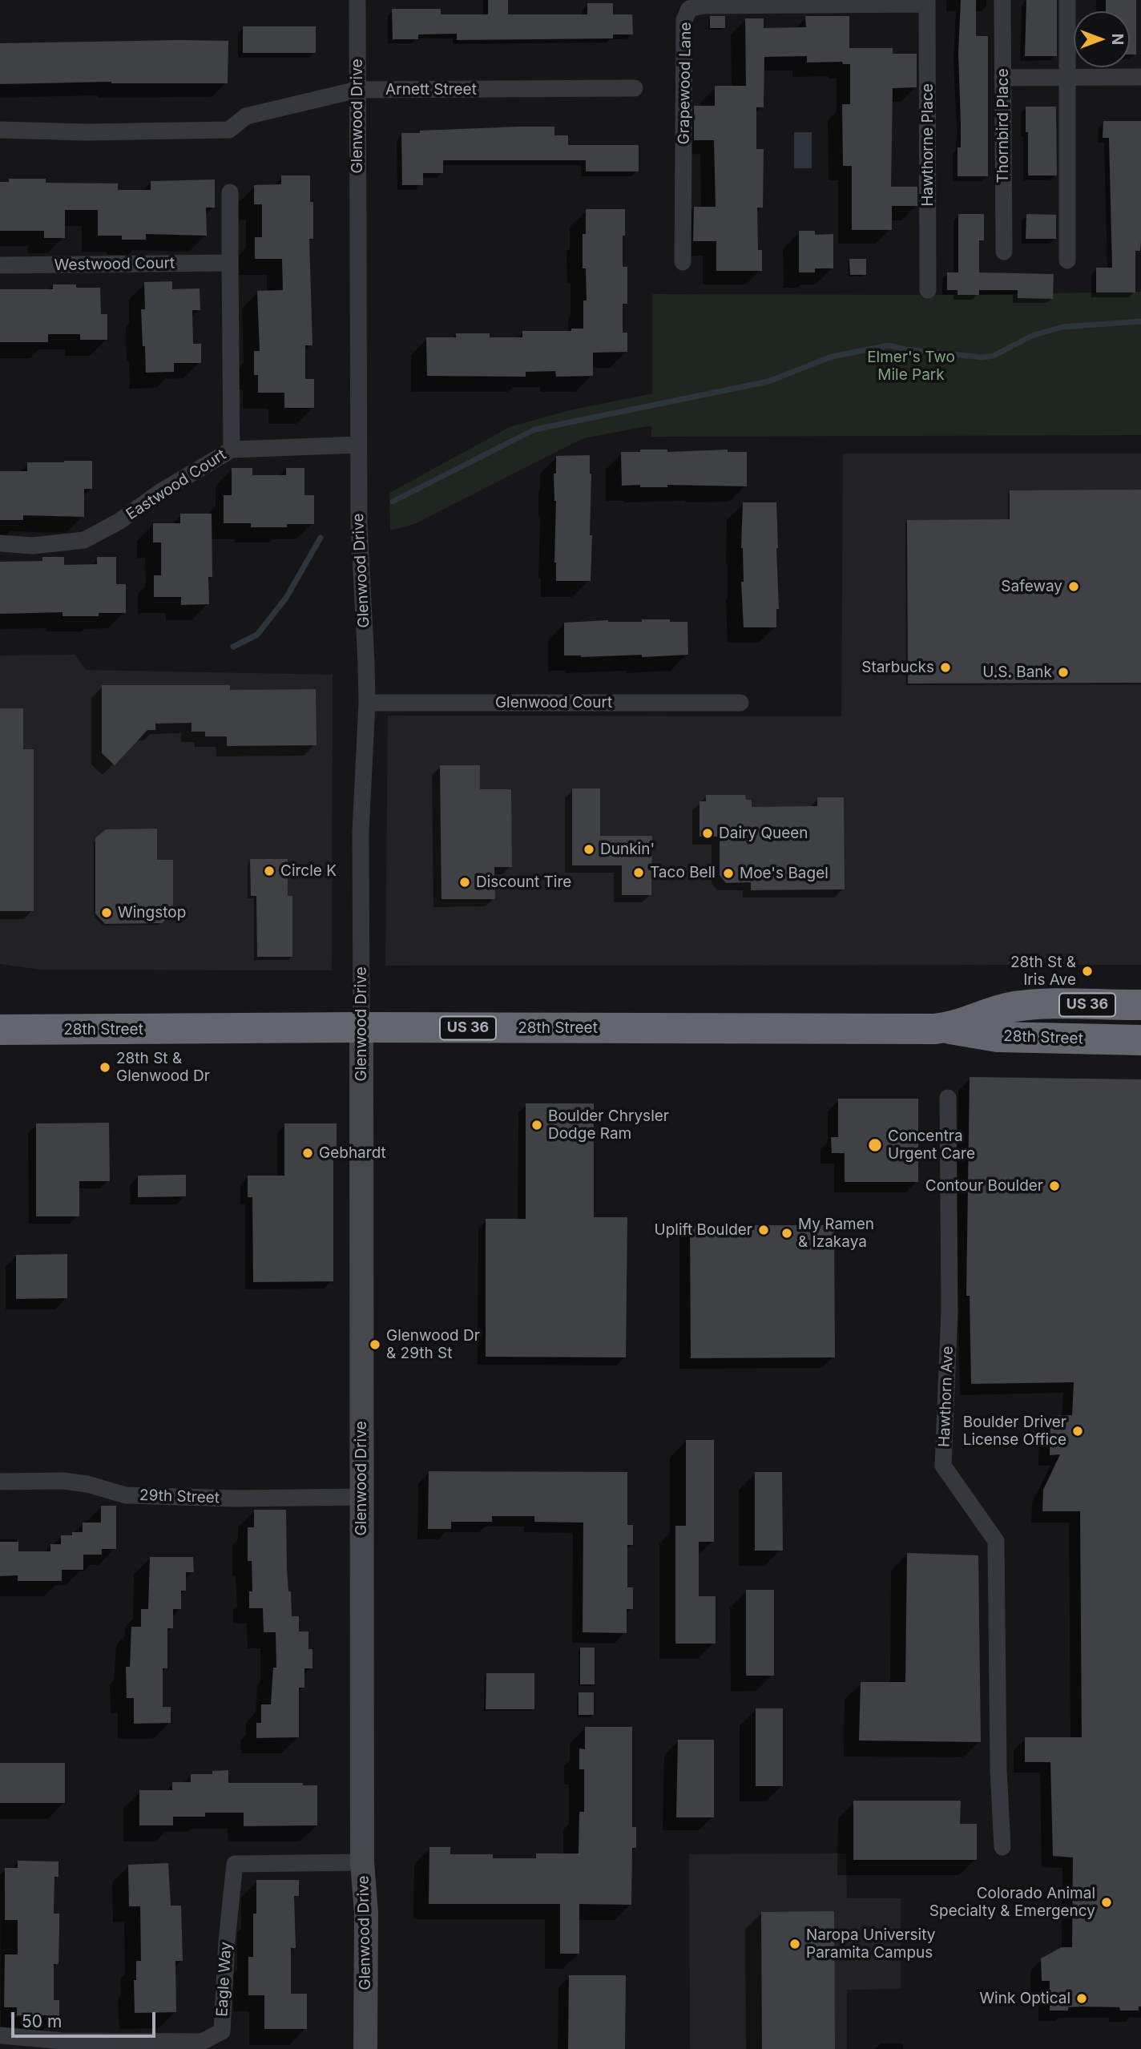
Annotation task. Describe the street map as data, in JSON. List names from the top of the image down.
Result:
{
  "streets": {
    "highway": ["US 36", "28th Street"],
    "street": [
      "Grapewood Lane",
      "Arnett Street",
      "Glenwood Drive",
      "Thornbird Place",
      "Hawthorne Place",
      "Westwood Court",
      "Eastwood Court",
      "Glenwood Court",
      "Hawthorn Ave",
      "29th Street",
      "Eagle Way"
    ]
  },
  "crossings": [
    ["Grapewood Lane", "Hawthorne Place"],
    ["Arnett Street", "Glenwood Drive"],
    ["Glenwood Drive", "Eastwood Court"],
    ["Glenwood Drive", "Glenwood Court"],
    ["Glenwood Drive", "28th Street"],
    ["Glenwood Drive", "29th Street"],
    ["Glenwood Drive", "Eagle Way"]
  ],
  "parks": ["Elmer's Two Mile Park"],
  "places": [
    "Safeway",
    "Starbucks",
    "U.S. Bank",
    "Dairy Queen",
    "Dunkin'",
    "Circle K",
    "Taco Bell",
    "Moe's Bagel",
    "Discount Tire",
    "Wingstop",
    "28th St & Iris Ave",
    "28th St & Glenwood Dr",
    "Boulder Chrysler Dodge Ram",
    "Concentra Urgent Care",
    "Gebhardt",
    "Contour Boulder",
    "Uplift Boulder",
    "My Ramen & Izakaya",
    "Glenwood Dr & 29th St",
    "Boulder Driver License Office",
    "Colorado Animal Specialty & Emergency",
    "Naropa University Paramita Campus",
    "Wink Optical"
  ],
  "scale_bar": "50 m",
  "north": "right"
}
